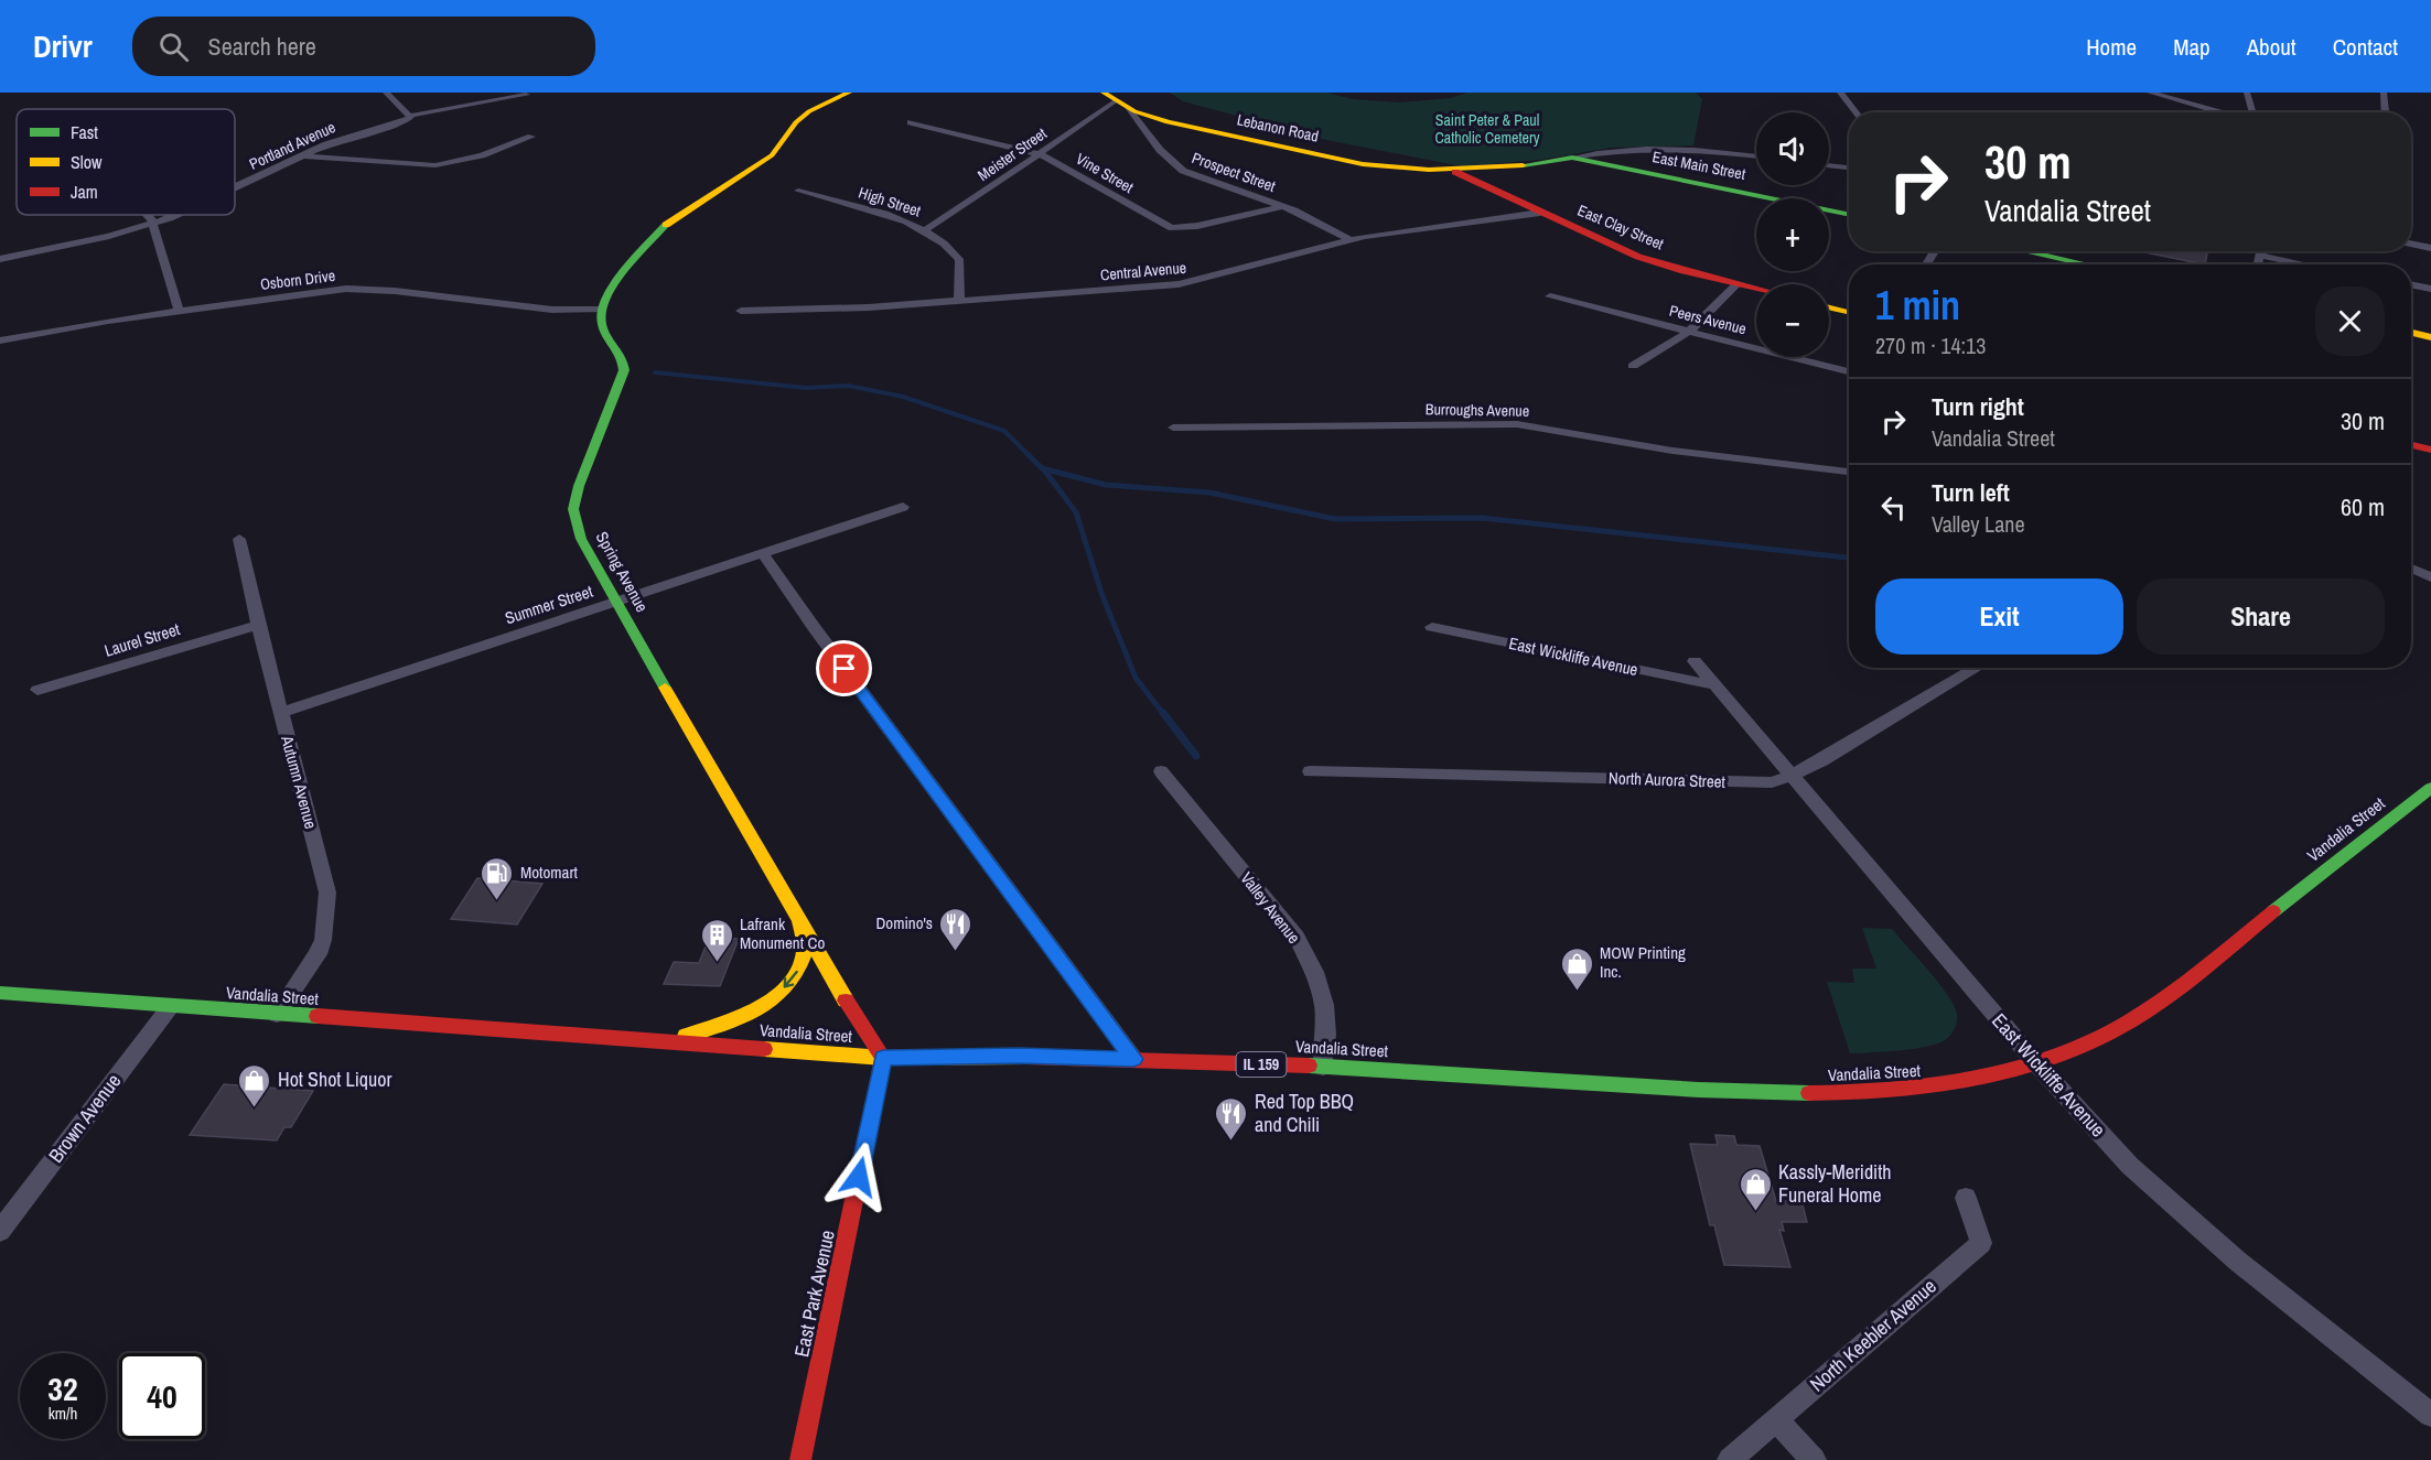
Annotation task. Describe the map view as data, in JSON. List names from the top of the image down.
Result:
{
  "streets": {
    "street": [
      "Lebanon Road",
      "Portland Avenue",
      "Meister Street",
      "East Main Street",
      "Prospect Street",
      "Vine Street",
      "High Street",
      "East Clay Street",
      "Central Avenue",
      "Osborn Drive",
      "Peers Avenue",
      "Burroughs Avenue",
      "Spring Avenue",
      "Summer Street",
      "Laurel Street",
      "East Wickliffe Avenue",
      "North Aurora Street",
      "Autumn Avenue",
      "Vandalia Street",
      "Valley Avenue",
      "IL 159",
      "Brown Avenue",
      "East Park Avenue",
      "North Keebler Avenue"
    ]
  },
  "crossings": [
    ["Lebanon Road", "Meister Street"],
    ["Lebanon Road", "East Main Street"],
    ["Lebanon Road", "Prospect Street"],
    ["Lebanon Road", "East Clay Street"],
    ["Meister Street", "Prospect Street"],
    ["Meister Street", "Vine Street"],
    ["Meister Street", "High Street"],
    ["Prospect Street", "Vine Street"],
    ["Prospect Street", "Central Avenue"],
    ["High Street", "Central Avenue"],
    ["East Clay Street", "Central Avenue"],
    ["Osborn Drive", "Spring Avenue"],
    ["Spring Avenue", "Summer Street"],
    ["Spring Avenue", "Vandalia Street"],
    ["Spring Avenue", "East Park Avenue"],
    ["Summer Street", "Autumn Avenue"],
    ["Laurel Street", "Autumn Avenue"],
    ["East Wickliffe Avenue", "North Aurora Street"],
    ["East Wickliffe Avenue", "Vandalia Street"],
    ["Autumn Avenue", "Vandalia Street"],
    ["Vandalia Street", "Valley Avenue"],
    ["Vandalia Street", "Brown Avenue"],
    ["Vandalia Street", "East Park Avenue"]
  ],
  "parks": ["Saint Peter & Paul Catholic Cemetery"],
  "places": {
    "fuel station": ["Motomart"],
    "restaurant": ["Domino's", "Red Top BBQ and Chili"],
    "building": ["Lafrank Monument Co"],
    "shop": ["MOW Printing Inc.", "Hot Shot Liquor", "Kassly-Meridith Funeral Home"]
  },
  "legend": ["Fast", "Slow", "Jam"],
  "page": {
    "header": "Drivr",
    "search": "Search here",
    "nav": [
      "Home",
      "Map",
      "About",
      "Contact"
    ],
    "map_buttons": ["+", "−"],
    "turn": ["30 m", "Vandalia Street"],
    "heading": ["1 min", "270 m · 14:13"],
    "list": [
      {
        "name": "Turn right",
        "note": "Vandalia Street",
        "value": "30 m"
      },
      {
        "name": "Turn left",
        "note": "Valley Lane",
        "value": "60 m"
      }
    ],
    "buttons": ["Exit", "Share"],
    "speed": "32 km/h",
    "limit": "40"
  }
}
